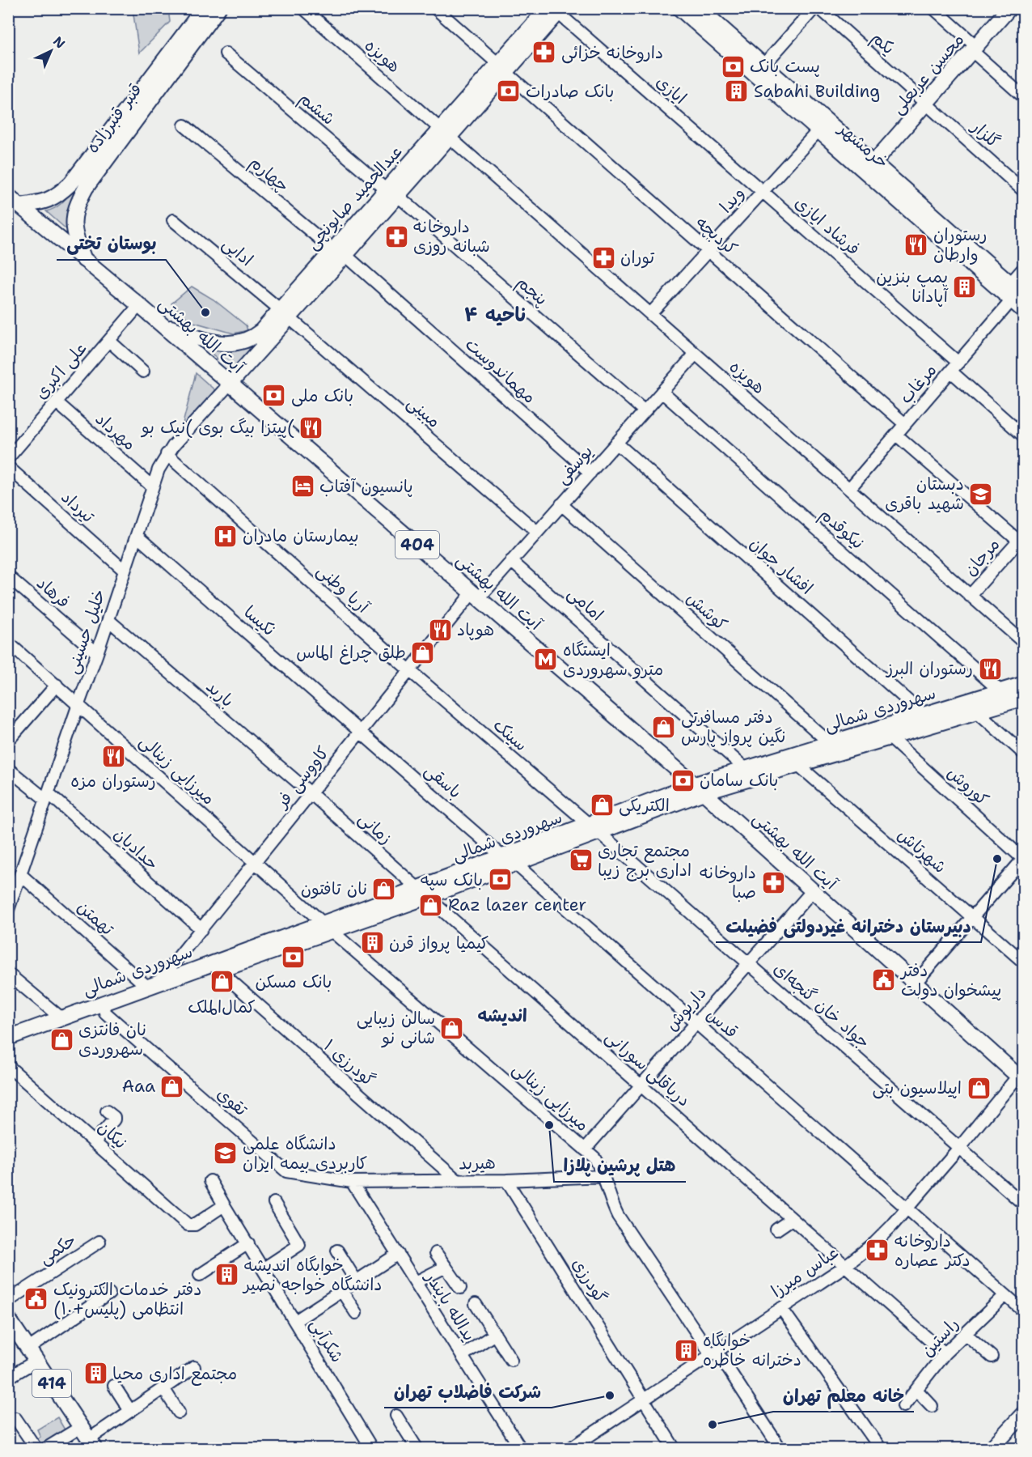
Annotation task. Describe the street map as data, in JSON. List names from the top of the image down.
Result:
{
  "streets": {
    "main road": [
      "محسن عربعلی",
      "قنبر قنبرزاده",
      "خرمشهر",
      "عبدالحمید صابونچی",
      "آیت الله بهشتی",
      "404",
      "سهروردی شمالی",
      "414"
    ],
    "street": [
      "یکم",
      "هویزه",
      "ایازی",
      "ششم",
      "گلزار",
      "چهارم",
      "ویدا",
      "فرشاد ایازی",
      "کردبچه",
      "ادایی",
      "پنجم",
      "علی‌ اکبری",
      "مهماندوست",
      "مرغاب",
      "مبینی",
      "مهرداد",
      "یوسفی",
      "تیرداد",
      "نیکوقدم",
      "مرجان",
      "افشار جوان",
      "آریا وطنی",
      "فرهاد",
      "امامی",
      "کوشش",
      "نکیسا",
      "خلیل حسینی",
      "باربد",
      "سینک",
      "میرزایی زینالی",
      "کاووسی فر",
      "باسقی",
      "کوروش",
      "زمانی",
      "حدادیان",
      "شهرتاش",
      "تهمتن",
      "جواد خان گنجه‌ای",
      "داریوش",
      "قدس",
      "گودرزی ۱",
      "دریاقلی سورانی",
      "تقوی",
      "نیکان",
      "هیربد",
      "حکمی",
      "عباس میرزا",
      "گودرزی",
      "یدالله بایندر",
      "راستین",
      "شکرآبی"
    ]
  },
  "crossings": [
    ["یکم", "محسن عربعلی"],
    ["یکم", "گلزار"],
    ["هویزه", "عبدالحمید صابونچی"],
    ["هویزه", "ویدا"],
    ["هویزه", "مرغاب"],
    ["هویزه", "یوسفی"],
    ["هویزه", "مرجان"],
    ["محسن عربعلی", "گلزار"],
    ["محسن عربعلی", "خرمشهر"],
    ["ایازی", "عبدالحمید صابونچی"],
    ["ایازی", "ویدا"],
    ["ایازی", "فرشاد ایازی"],
    ["ششم", "عبدالحمید صابونچی"],
    ["ششم", "پنجم"],
    ["قنبر قنبرزاده", "آیت الله بهشتی"],
    ["خرمشهر", "ویدا"],
    ["خرمشهر", "مرغاب"],
    ["چهارم", "عبدالحمید صابونچی"],
    ["چهارم", "مهماندوست"],
    ["عبدالحمید صابونچی", "کردبچه"],
    ["عبدالحمید صابونچی", "ادایی"],
    ["عبدالحمید صابونچی", "پنجم"],
    ["عبدالحمید صابونچی", "آیت الله بهشتی"],
    ["عبدالحمید صابونچی", "مهماندوست"],
    ["عبدالحمید صابونچی", "مبینی"],
    ["عبدالحمید صابونچی", "خلیل حسینی"],
    ["ویدا", "فرشاد ایازی"],
    ["ویدا", "کردبچه"],
    ["فرشاد ایازی", "مرغاب"],
    ["کردبچه", "مرغاب"],
    ["ادایی", "مبینی"],
    ["پنجم", "یوسفی"],
    ["آیت الله بهشتی", "علی‌ اکبری"],
    ["آیت الله بهشتی", "یوسفی"],
    ["آیت الله بهشتی", "خلیل حسینی"],
    ["آیت الله بهشتی", "سهروردی شمالی"],
    ["آیت الله بهشتی", "کاووسی فر"],
    ["آیت الله بهشتی", "داریوش"],
    ["آیت الله بهشتی", "عباس میرزا"],
    ["علی‌ اکبری", "مهرداد"],
    ["مهماندوست", "یوسفی"],
    ["مبینی", "یوسفی"],
    ["مهرداد", "خلیل حسینی"],
    ["یوسفی", "نیکوقدم"],
    ["یوسفی", "افشار جوان"],
    ["یوسفی", "امامی"],
    ["یوسفی", "کوشش"],
    ["یوسفی", "کاووسی فر"],
    ["تیرداد", "خلیل حسینی"],
    ["نیکوقدم", "سهروردی شمالی"],
    ["افشار جوان", "سهروردی شمالی"],
    ["آریا وطنی", "خلیل حسینی"],
    ["آریا وطنی", "سینک"],
    ["آریا وطنی", "کاووسی فر"],
    ["فرهاد", "خلیل حسینی"],
    ["امامی", "سهروردی شمالی"],
    ["کوشش", "سهروردی شمالی"],
    ["نکیسا", "خلیل حسینی"],
    ["نکیسا", "کاووسی فر"],
    ["نکیسا", "باسقی"],
    ["خلیل حسینی", "باربد"],
    ["خلیل حسینی", "میرزایی زینالی"],
    ["خلیل حسینی", "حدادیان"],
    ["خلیل حسینی", "تهمتن"],
    ["باربد", "کاووسی فر"],
    ["باربد", "زمانی"],
    ["سهروردی شمالی", "سینک"],
    ["سهروردی شمالی", "میرزایی زینالی"],
    ["سهروردی شمالی", "کاووسی فر"],
    ["سهروردی شمالی", "باسقی"],
    ["سهروردی شمالی", "کوروش"],
    ["سهروردی شمالی", "زمانی"],
    ["سهروردی شمالی", "شهرتاش"],
    ["سهروردی شمالی", "تهمتن"],
    ["سهروردی شمالی", "جواد خان گنجه‌ای"],
    ["سهروردی شمالی", "قدس"],
    ["سهروردی شمالی", "گودرزی ۱"],
    ["سهروردی شمالی", "دریاقلی سورانی"],
    ["سهروردی شمالی", "تقوی"],
    ["سینک", "کاووسی فر"],
    ["سینک", "جواد خان گنجه‌ای"],
    ["میرزایی زینالی", "کاووسی فر"],
    ["میرزایی زینالی", "داریوش"],
    ["میرزایی زینالی", "هیربد"],
    ["میرزایی زینالی", "عباس میرزا"],
    ["کاووسی فر", "باسقی"],
    ["کاووسی فر", "زمانی"],
    ["کاووسی فر", "حدادیان"],
    ["کاووسی فر", "تهمتن"],
    ["باسقی", "قدس"],
    ["زمانی", "دریاقلی سورانی"],
    ["جواد خان گنجه‌ای", "داریوش"],
    ["جواد خان گنجه‌ای", "عباس میرزا"],
    ["داریوش", "قدس"],
    ["داریوش", "دریاقلی سورانی"],
    ["قدس", "عباس میرزا"],
    ["قدس", "راستین"],
    ["گودرزی ۱", "هیربد"],
    ["دریاقلی سورانی", "عباس میرزا"],
    ["دریاقلی سورانی", "راستین"],
    ["تقوی", "هیربد"],
    ["تقوی", "یدالله بایندر"],
    ["نیکان", "شکرآبی"],
    ["هیربد", "گودرزی"],
    ["هیربد", "یدالله بایندر"],
    ["عباس میرزا", "گودرزی"]
  ],
  "districts": ["ناحیه ۴", "اندیشه"],
  "places": {
    "pharmacy": [
      "داروخانه خزائی",
      "داروخانه شبانه روزی",
      "توران",
      "داروخانه صبا",
      "داروخانه دکتر عصاره"
    ],
    "bank": [
      "پست بانک",
      "بانک صادرات",
      "بانک ملی",
      "بانک سامان",
      "بانک سپه",
      "بانک مسکن"
    ],
    "building": [
      "Sabahi Building",
      "پمپ بنزین آپادانا",
      "کیمیا پرواز قرن",
      "خوابگاه اندیشه دانشگاه خواجه نصیر",
      "خوابگاه دخترانه خاطره",
      "مجتمع اداری محیا"
    ],
    "restaurant": [
      "رستوران وارطان",
      "پیتزا بیگ بوی )نیک بو(",
      "هوپاد",
      "رستوران البرز",
      "رستوران مزه"
    ],
    "other": [
      "بوستان تختی",
      "دبيرستان دخترانه غیردولتی فضیلت",
      "هتل پرشین پلازا",
      "شرکت فاضلاب تهران",
      "خانه معلم تهران"
    ],
    "hotel": ["پانسیون آفتاب"],
    "school or university": ["دبستان شهید باقری", "دانشگاه علمی کاربردی بیمه ایران"],
    "hospital": ["بیمارستان مادران"],
    "shop": [
      "طلق چراغ الماس",
      "دفتر مسافرتی نگین پرواز پارس",
      "الکتریکی",
      "نان تافتون",
      "Raz lazer center",
      "کمال‌الملک",
      "سالن زیبایی شانی نو",
      "نان فانتزی سهروردی",
      "Aaa",
      "اپیلاسیون بتی"
    ],
    "metro station": ["ایستگاه مترو سهروردی"],
    "supermarket": ["مجتمع تجاری اداری برج زیبا"],
    "public building": ["دفتر پیشخوان دولت", "دفتر خدمات الکترونیک انتظامی (پلیس+۱۰)"]
  },
  "north": "top right"
}
